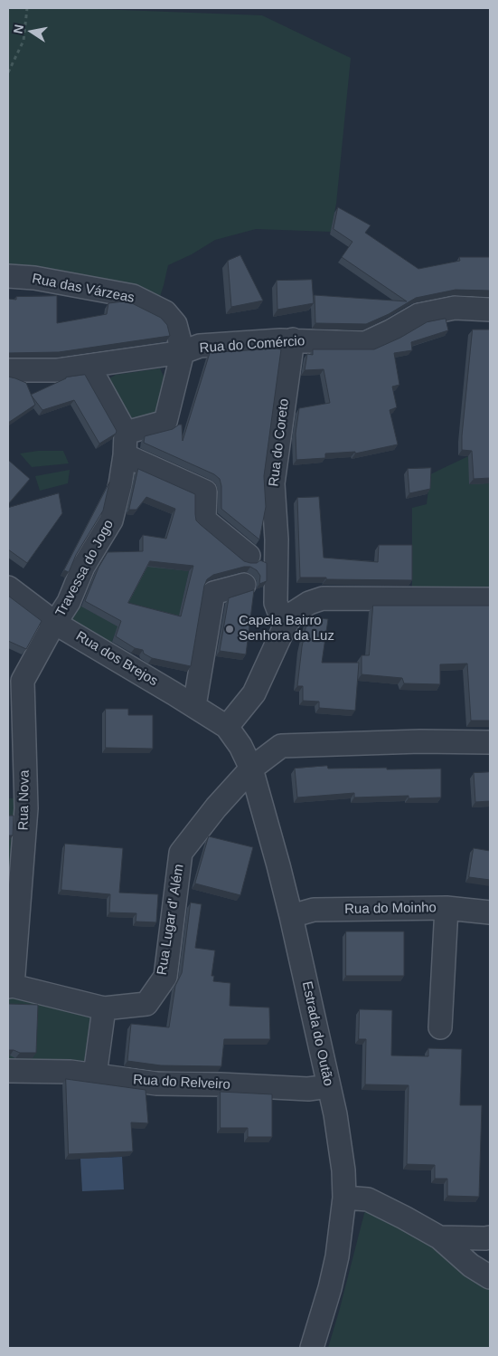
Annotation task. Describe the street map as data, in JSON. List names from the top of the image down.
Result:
{
  "streets": {
    "street": [
      "Rua das Várzeas",
      "Rua do Comércio",
      "Rua do Coreto",
      "Travessa do Jogo",
      "Rua dos Brejos",
      "Rua Nova",
      "Rua do Moinho",
      "Rua Lugar d' Além",
      "Estrada do Outão",
      "Rua do Relveiro"
    ]
  },
  "crossings": [
    ["Rua das Várzeas", "Rua do Comércio"],
    ["Rua do Comércio", "Rua do Coreto"],
    ["Travessa do Jogo", "Rua dos Brejos"],
    ["Travessa do Jogo", "Rua Nova"],
    ["Rua dos Brejos", "Rua Nova"],
    ["Rua dos Brejos", "Estrada do Outão"],
    ["Rua Nova", "Rua Lugar d' Além"],
    ["Rua do Moinho", "Estrada do Outão"],
    ["Rua Lugar d' Além", "Estrada do Outão"],
    ["Estrada do Outão", "Rua do Relveiro"]
  ],
  "places": ["Capela Bairro Senhora da Luz"],
  "north": "left"
}
